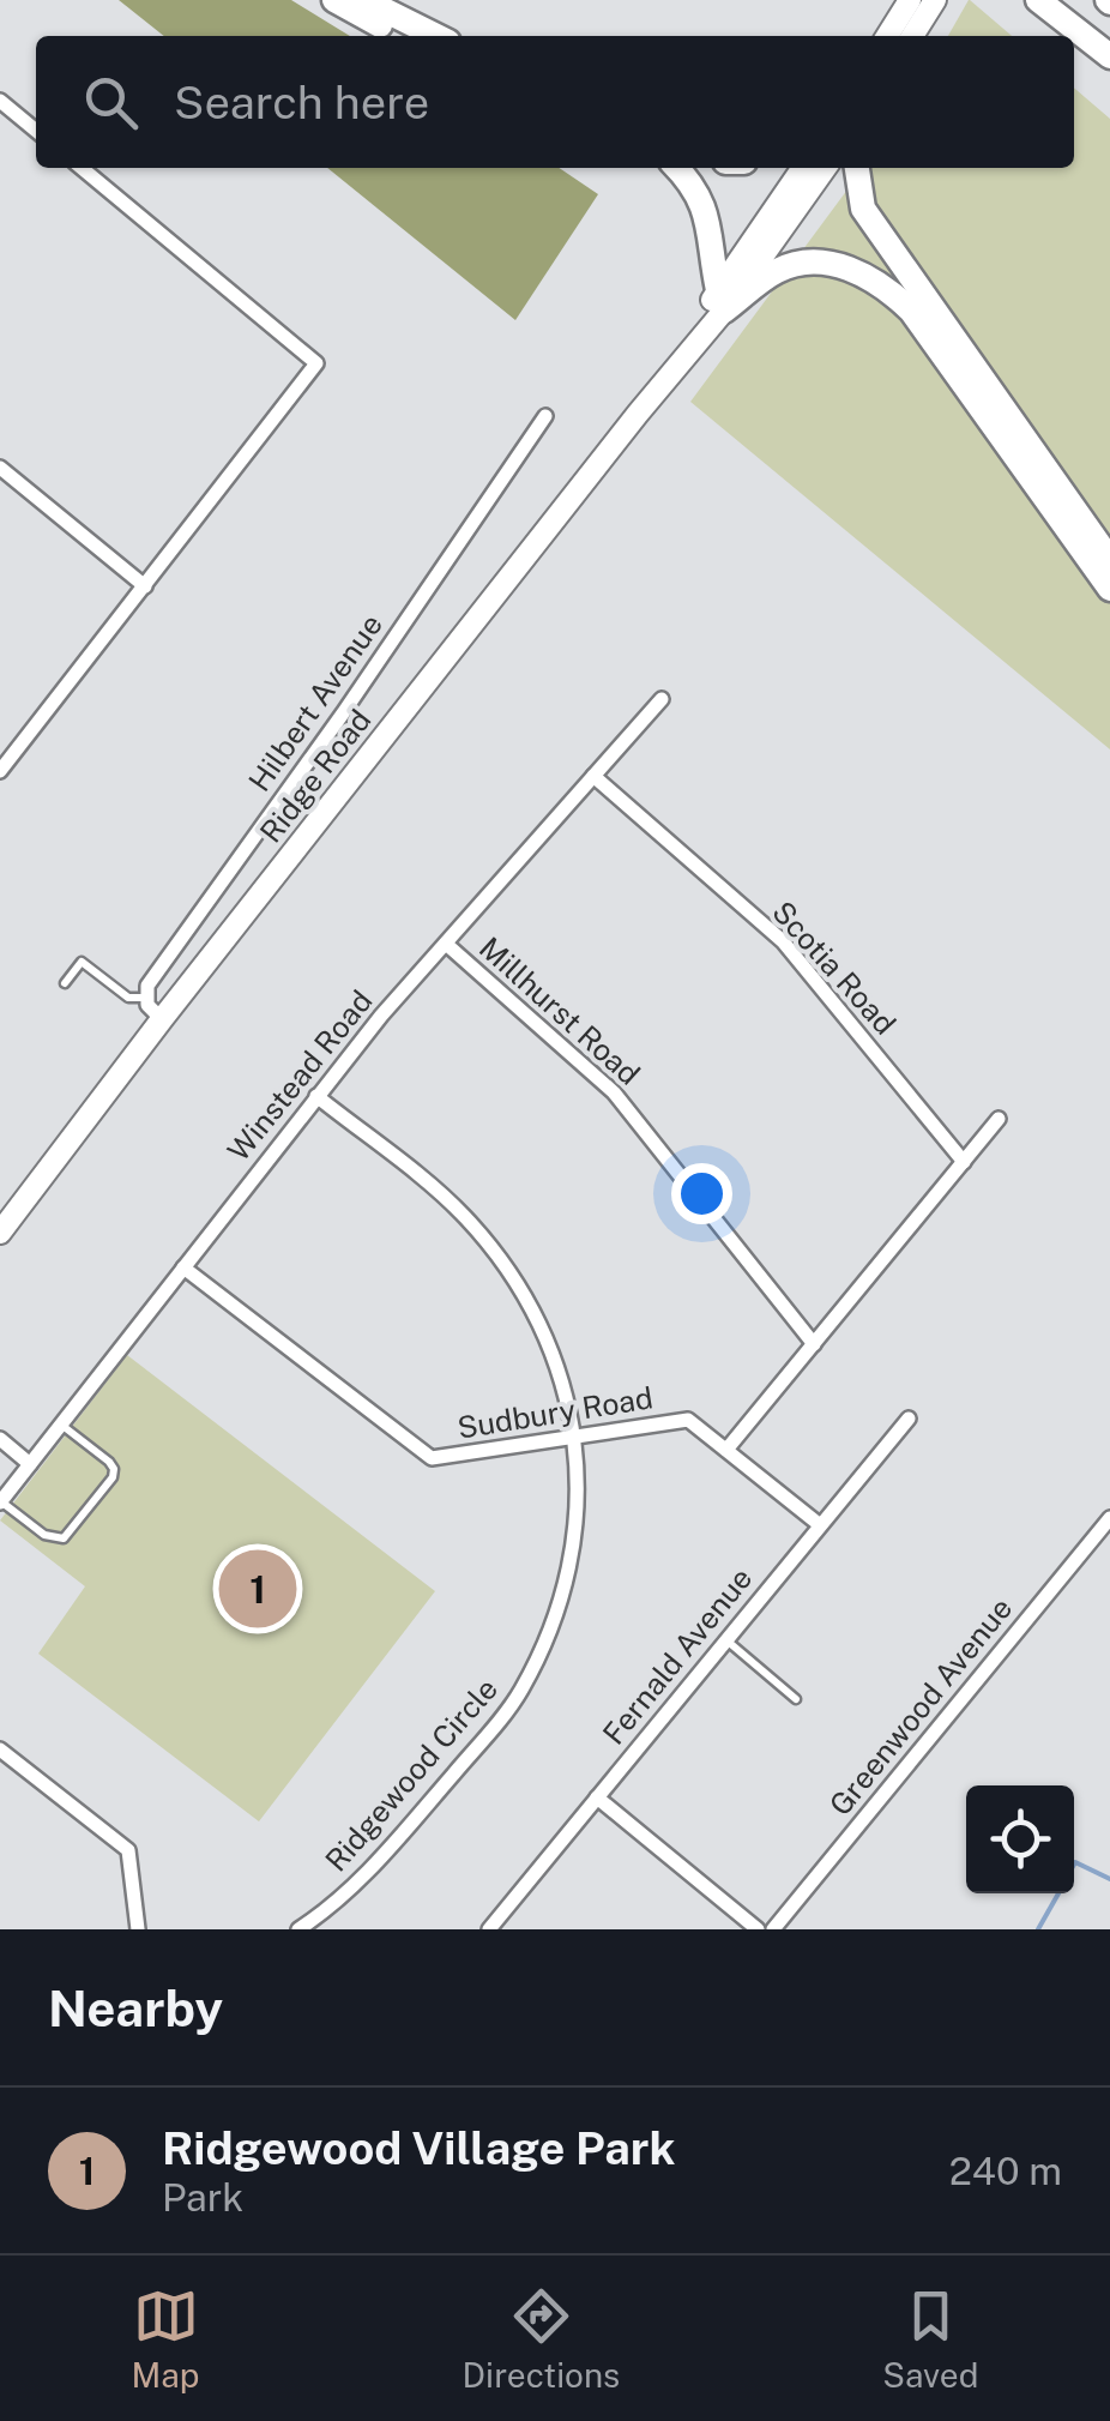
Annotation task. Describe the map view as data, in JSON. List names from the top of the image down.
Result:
{
  "streets": {
    "street": [
      "Hilbert Avenue",
      "Ridge Road",
      "Scotia Road",
      "Millhurst Road",
      "Winstead Road",
      "Sudbury Road",
      "Fernald Avenue",
      "Greenwood Avenue",
      "Ridgewood Circle"
    ]
  },
  "crossings": [
    ["Scotia Road", "Winstead Road"],
    ["Millhurst Road", "Winstead Road"],
    ["Winstead Road", "Sudbury Road"],
    ["Winstead Road", "Ridgewood Circle"],
    ["Sudbury Road", "Fernald Avenue"],
    ["Sudbury Road", "Ridgewood Circle"]
  ],
  "page": {
    "search": "Search here",
    "pins": "1",
    "heading": "Nearby",
    "list": [
      {
        "mark": "1",
        "name": "Ridgewood Village Park",
        "note": "Park",
        "value": "240 m"
      }
    ],
    "nav": ["Map", "Directions", "Saved"]
  }
}
